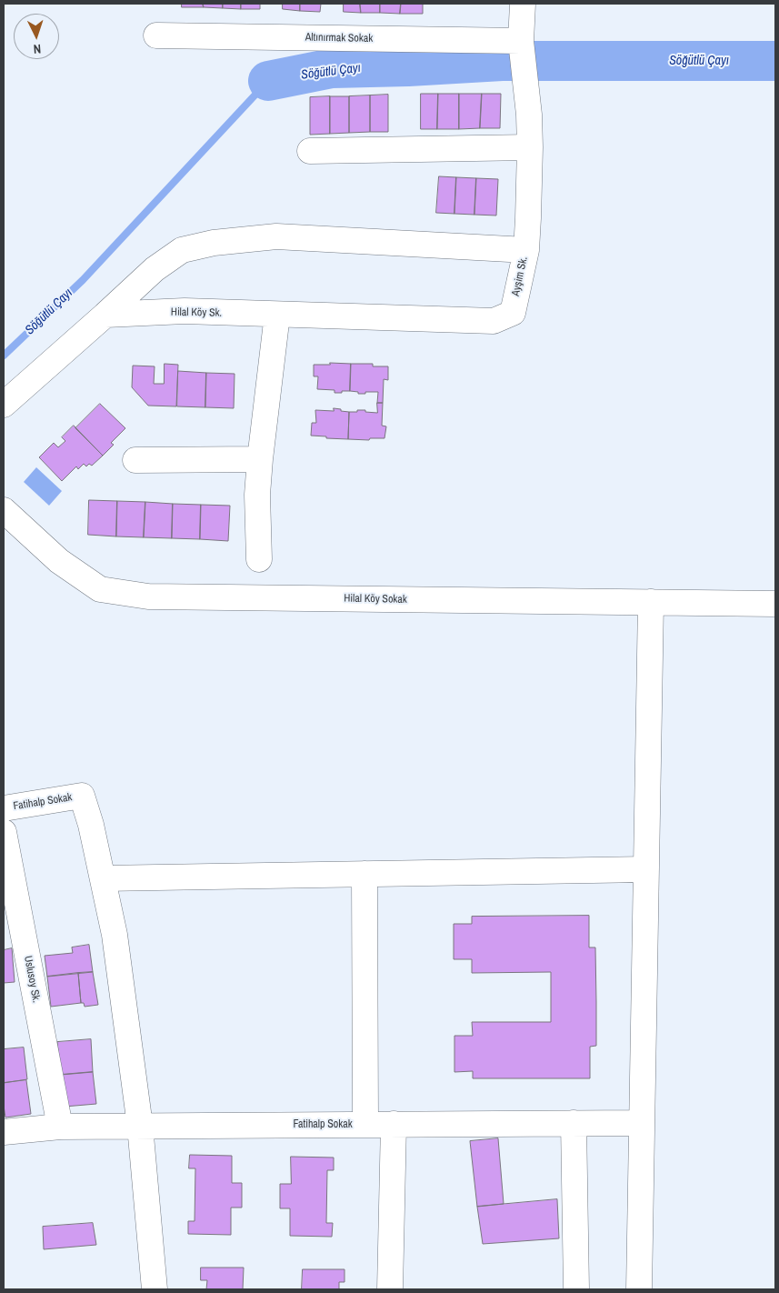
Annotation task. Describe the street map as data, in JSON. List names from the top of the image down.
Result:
{
  "streets": {
    "street": [
      "Altınırmak Sokak",
      "Ayşim Sk.",
      "Hilal Köy Sk.",
      "Hilal Köy Sokak",
      "Fatihalp Sokak",
      "Uslusoy Sk."
    ]
  },
  "crossings": [
    ["Altınırmak Sokak", "Ayşim Sk."],
    ["Ayşim Sk.", "Hilal Köy Sk."],
    ["Fatihalp Sokak", "Uslusoy Sk."]
  ],
  "water": ["Söğütlü Çayı"],
  "north": "bottom"
}
